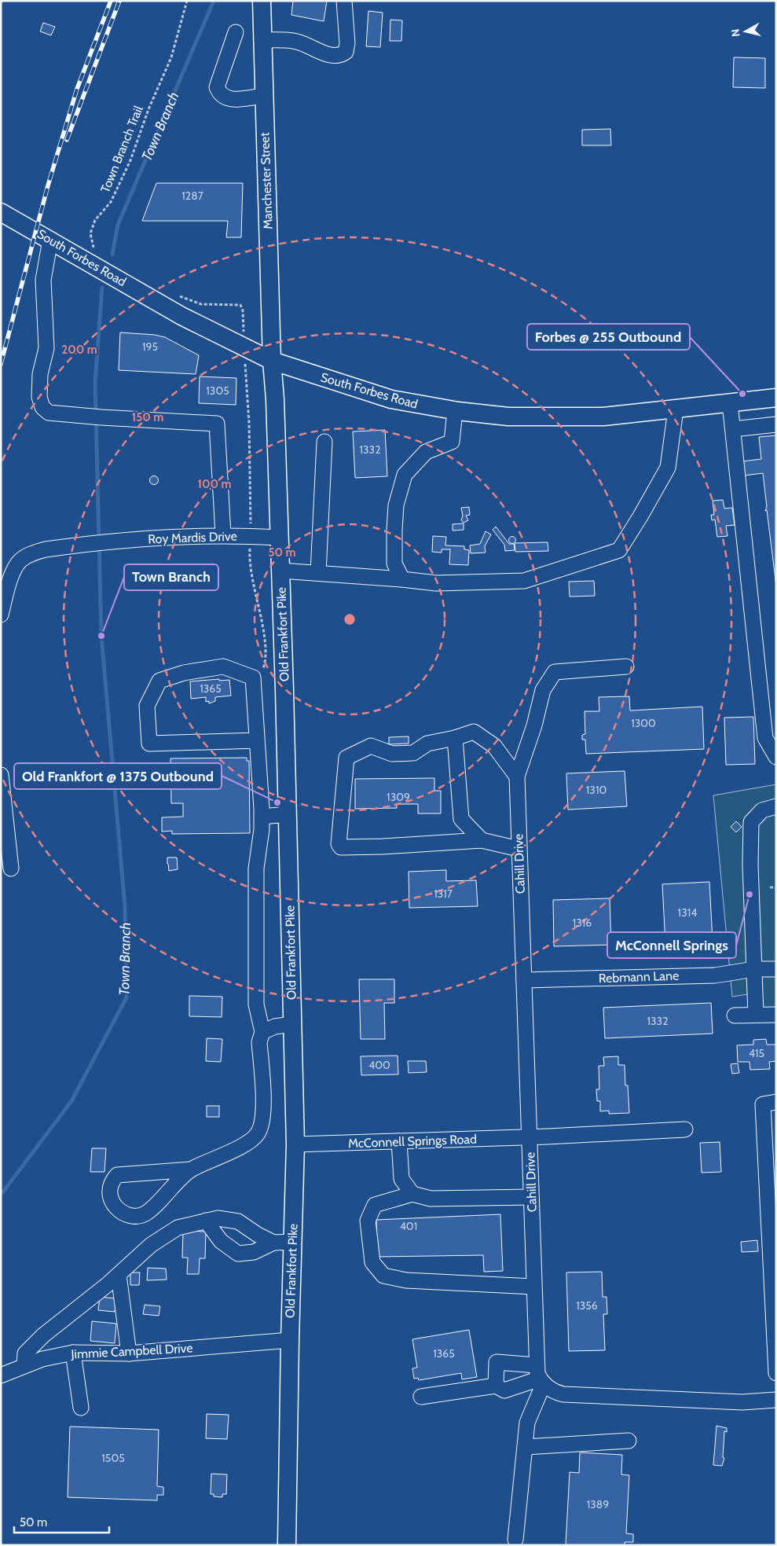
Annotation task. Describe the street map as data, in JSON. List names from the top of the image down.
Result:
{
  "streets": {
    "main road": ["Manchester Street", "South Forbes Road", "Old Frankfort Pike"],
    "street": [
      "Roy Mardis Drive",
      "Cahill Drive",
      "Rebmann Lane",
      "McConnell Springs Road",
      "Jimmie Campbell Drive"
    ],
    "path": ["Town Branch Trail"]
  },
  "crossings": [
    ["Manchester Street", "South Forbes Road"],
    ["Manchester Street", "Old Frankfort Pike"],
    ["South Forbes Road", "Old Frankfort Pike"],
    ["Roy Mardis Drive", "Old Frankfort Pike"],
    ["Old Frankfort Pike", "McConnell Springs Road"],
    ["Old Frankfort Pike", "Jimmie Campbell Drive"],
    ["Cahill Drive", "Rebmann Lane"],
    ["Cahill Drive", "McConnell Springs Road"]
  ],
  "water": ["Town Branch"],
  "places": [
    "Forbes @ 255 Outbound",
    "Town Branch",
    "Old Frankfort @ 1375 Outbound",
    "McConnell Springs"
  ],
  "house_numbers": [
    "1287",
    "195",
    "1305",
    "1332",
    "1365",
    "1300",
    "1310",
    "1309",
    "1317",
    "1314",
    "1316",
    "1332",
    "415",
    "400",
    "401",
    "1356",
    "1365",
    "1505",
    "1389"
  ],
  "scale_bar": "50 m",
  "north": "left",
  "rings": [
    "200 m",
    "150 m",
    "100 m",
    "50 m"
  ]
}
